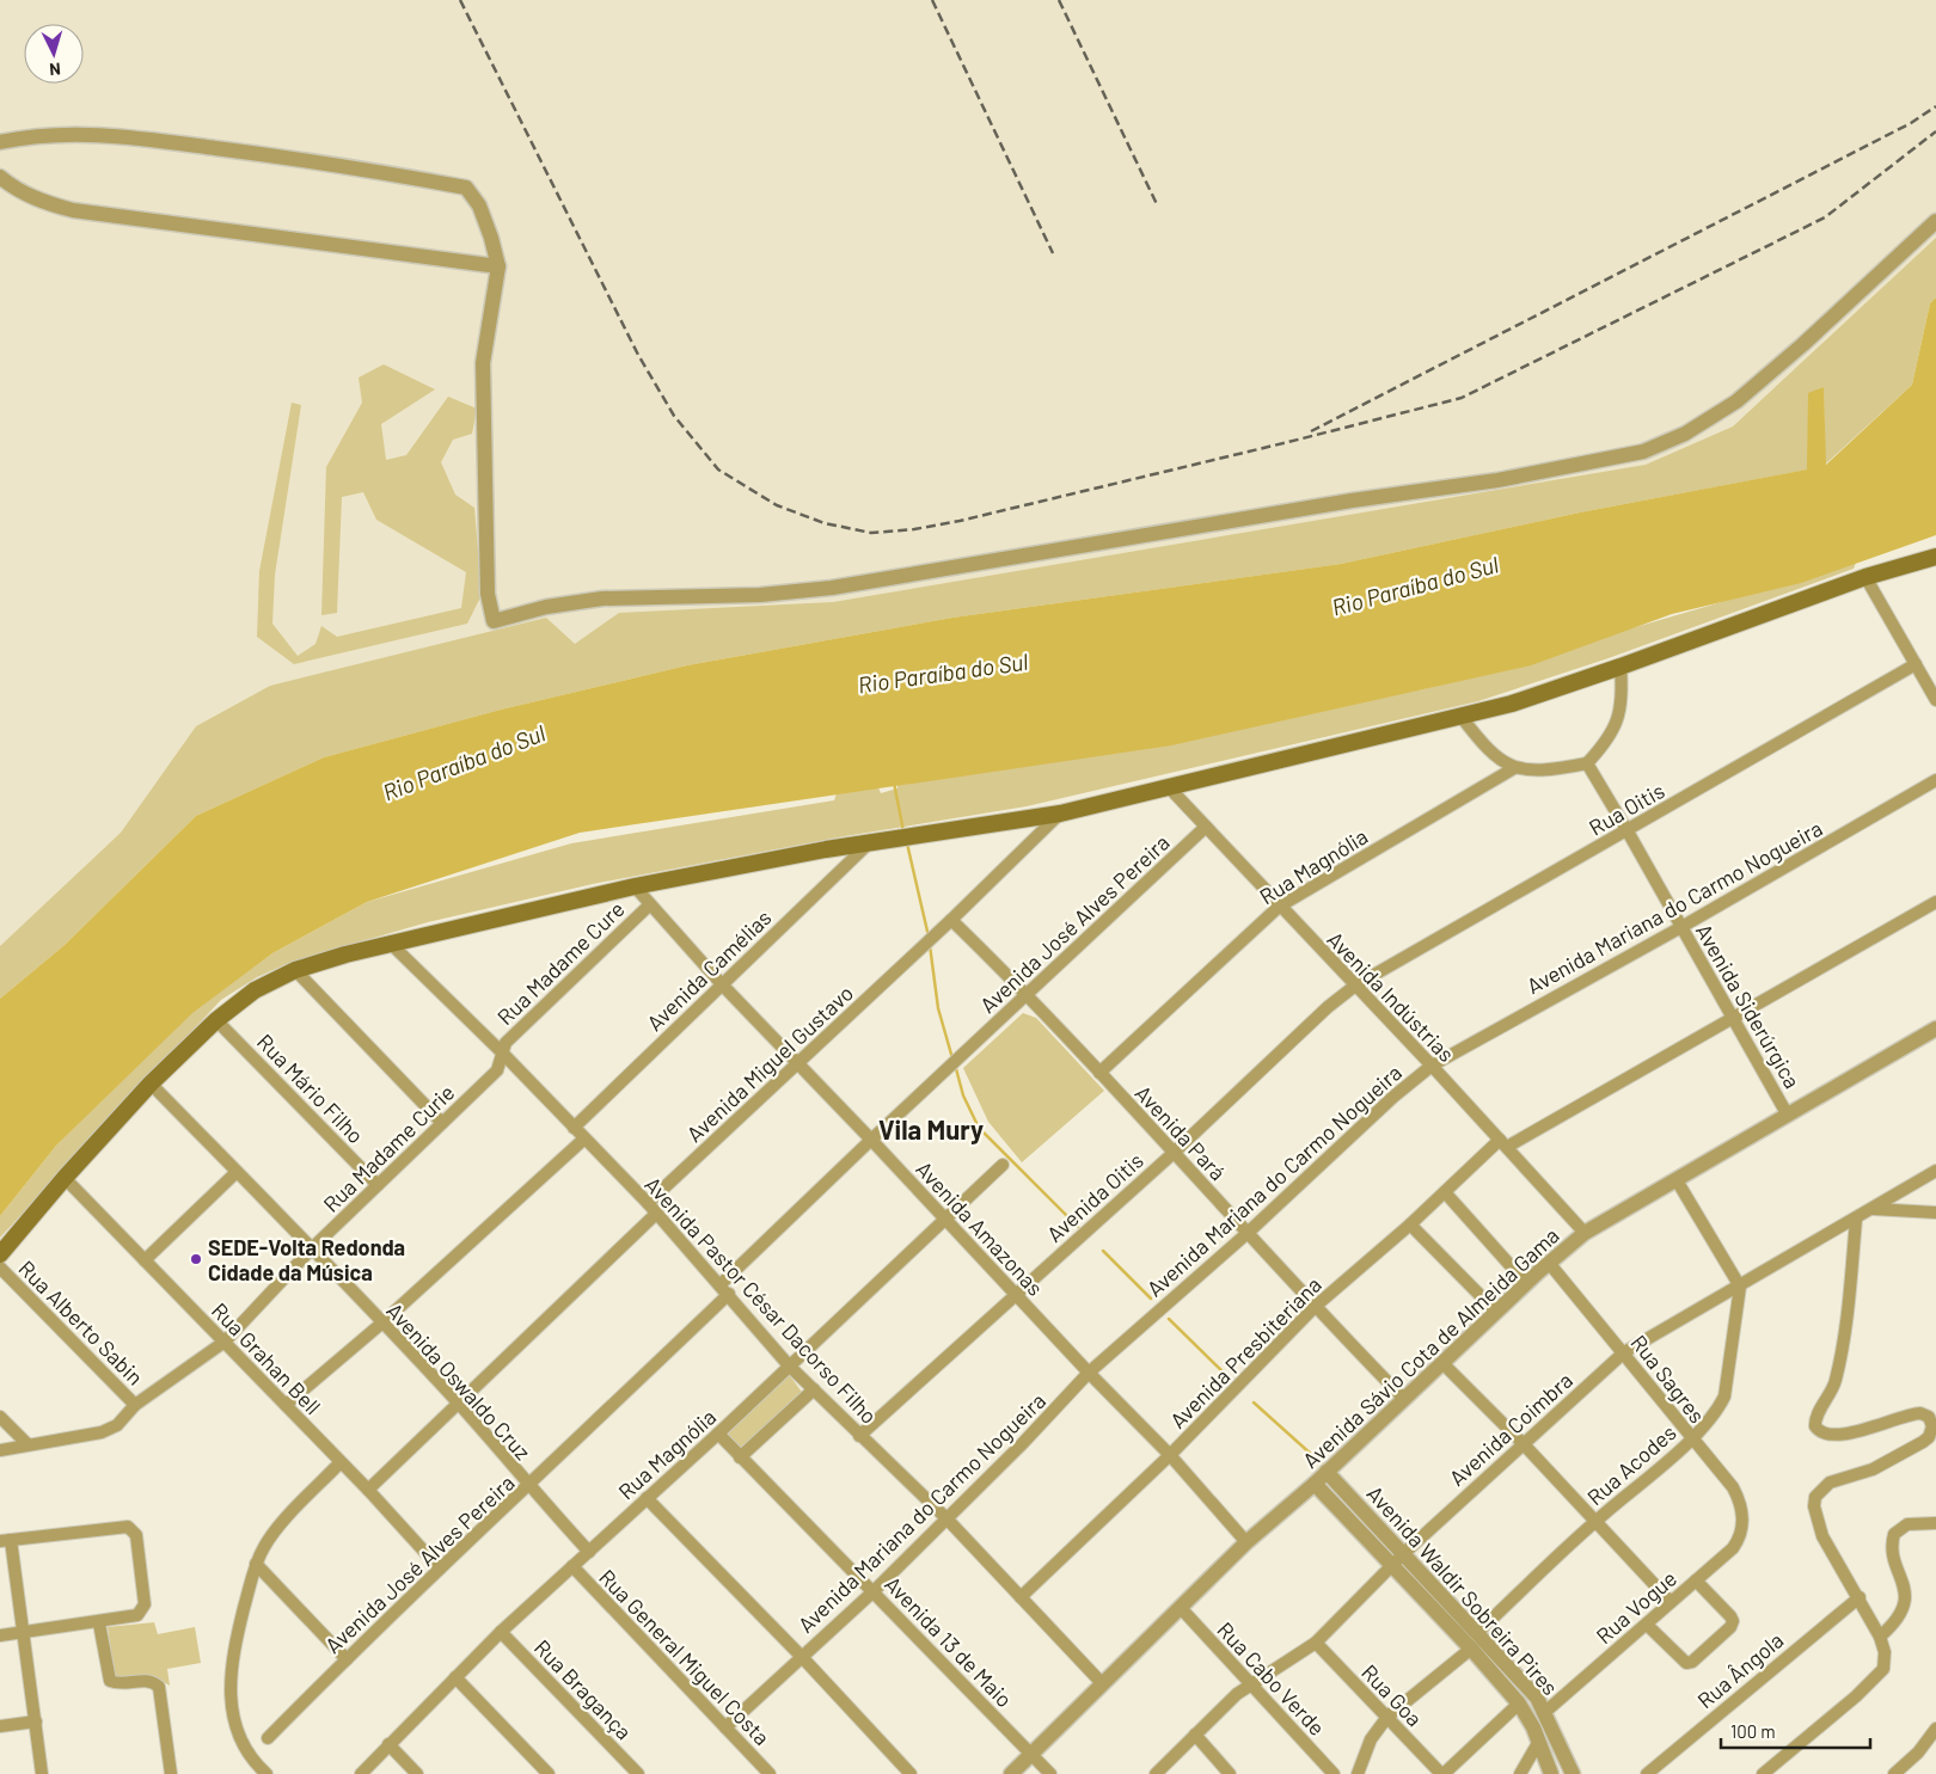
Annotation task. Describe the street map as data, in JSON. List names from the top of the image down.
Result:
{
  "streets": {
    "street": [
      "Rua Oitis",
      "Rua Magnólia",
      "Avenida Mariana do Carmo Nogueira",
      "Avenida José Alves Pereira",
      "Rua Madame Cure",
      "Avenida Camélias",
      "Avenida Indústrias",
      "Avenida Siderúrgica",
      "Avenida Miguel Gustavo",
      "Rua Mário Filho",
      "Avenida Pará",
      "Rua Madame Curie",
      "Avenida Oitis",
      "Avenida Amazonas",
      "Avenida Pastor César Dacorso Filho",
      "Rua Alberto Sabin",
      "Avenida Sávio Cota de Almeida Gama",
      "Avenida Presbiteriana",
      "Rua Grahan Bell",
      "Rua Sagres",
      "Avenida Oswaldo Cruz",
      "Avenida Coimbra",
      "Rua Acodes",
      "Avenida Waldir Sobreira Pires",
      "Rua Vogue",
      "Avenida 13 de Maio",
      "Rua General Miguel Costa",
      "Rua Ângola",
      "Rua Cabo Verde",
      "Rua Bragança",
      "Rua Goa"
    ]
  },
  "crossings": [
    ["Rua Oitis", "Avenida Indústrias"],
    ["Rua Oitis", "Avenida Siderúrgica"],
    ["Rua Oitis", "Avenida Oitis"],
    ["Rua Magnólia", "Avenida Indústrias"],
    ["Rua Magnólia", "Avenida Pará"],
    ["Rua Magnólia", "Avenida Amazonas"],
    ["Rua Magnólia", "Avenida Pastor César Dacorso Filho"],
    ["Rua Magnólia", "Avenida Oswaldo Cruz"],
    ["Rua Magnólia", "Avenida 13 de Maio"],
    ["Rua Magnólia", "Rua General Miguel Costa"],
    ["Rua Magnólia", "Rua Bragança"],
    ["Avenida Mariana do Carmo Nogueira", "Avenida Indústrias"],
    ["Avenida Mariana do Carmo Nogueira", "Avenida Siderúrgica"],
    ["Avenida Mariana do Carmo Nogueira", "Avenida Pará"],
    ["Avenida Mariana do Carmo Nogueira", "Avenida Amazonas"],
    ["Avenida Mariana do Carmo Nogueira", "Avenida Pastor César Dacorso Filho"],
    ["Avenida Mariana do Carmo Nogueira", "Avenida 13 de Maio"],
    ["Avenida Mariana do Carmo Nogueira", "Rua General Miguel Costa"],
    ["Avenida José Alves Pereira", "Avenida Indústrias"],
    ["Avenida José Alves Pereira", "Avenida Pará"],
    ["Avenida José Alves Pereira", "Avenida Amazonas"],
    ["Avenida José Alves Pereira", "Avenida Pastor César Dacorso Filho"],
    ["Avenida José Alves Pereira", "Rua Grahan Bell"],
    ["Avenida José Alves Pereira", "Avenida Oswaldo Cruz"],
    ["Rua Madame Cure", "Rua Madame Curie"],
    ["Rua Madame Cure", "Avenida Amazonas"],
    ["Rua Madame Cure", "Avenida Pastor César Dacorso Filho"],
    ["Avenida Camélias", "Avenida Amazonas"],
    ["Avenida Camélias", "Avenida Pastor César Dacorso Filho"],
    ["Avenida Indústrias", "Avenida Oitis"],
    ["Avenida Indústrias", "Avenida Sávio Cota de Almeida Gama"],
    ["Avenida Indústrias", "Avenida Presbiteriana"],
    ["Avenida Siderúrgica", "Avenida Sávio Cota de Almeida Gama"],
    ["Avenida Siderúrgica", "Avenida Presbiteriana"],
    ["Avenida Miguel Gustavo", "Avenida Pará"],
    ["Avenida Miguel Gustavo", "Avenida Amazonas"],
    ["Avenida Miguel Gustavo", "Avenida Pastor César Dacorso Filho"],
    ["Rua Mário Filho", "Rua Madame Curie"],
    ["Avenida Pará", "Avenida Oitis"],
    ["Avenida Pará", "Avenida Sávio Cota de Almeida Gama"],
    ["Avenida Pará", "Avenida Presbiteriana"],
    ["Rua Madame Curie", "Avenida Pastor César Dacorso Filho"],
    ["Rua Madame Curie", "Rua Alberto Sabin"],
    ["Rua Madame Curie", "Rua Grahan Bell"],
    ["Rua Madame Curie", "Avenida Oswaldo Cruz"],
    ["Avenida Oitis", "Avenida Amazonas"],
    ["Avenida Oitis", "Avenida Pastor César Dacorso Filho"],
    ["Avenida Amazonas", "Avenida Sávio Cota de Almeida Gama"],
    ["Avenida Amazonas", "Avenida Presbiteriana"],
    ["Avenida Pastor César Dacorso Filho", "Avenida Sávio Cota de Almeida Gama"],
    ["Avenida Pastor César Dacorso Filho", "Avenida Presbiteriana"],
    ["Avenida Sávio Cota de Almeida Gama", "Rua Sagres"],
    ["Avenida Sávio Cota de Almeida Gama", "Avenida Waldir Sobreira Pires"],
    ["Avenida Sávio Cota de Almeida Gama", "Avenida 13 de Maio"],
    ["Avenida Sávio Cota de Almeida Gama", "Rua Cabo Verde"],
    ["Rua Sagres", "Avenida Coimbra"],
    ["Rua Sagres", "Rua Acodes"],
    ["Rua Sagres", "Rua Vogue"],
    ["Avenida Coimbra", "Rua Acodes"],
    ["Avenida Coimbra", "Avenida Waldir Sobreira Pires"],
    ["Avenida Coimbra", "Rua Cabo Verde"],
    ["Avenida Coimbra", "Rua Goa"],
    ["Rua Acodes", "Avenida Waldir Sobreira Pires"],
    ["Avenida Waldir Sobreira Pires", "Rua Vogue"]
  ],
  "districts": ["Vila Mury"],
  "water": ["Rio Paraíba do Sul"],
  "places": ["SEDE-Volta Redonda Cidade da Música"],
  "scale_bar": "100 m",
  "north": "bottom"
}
